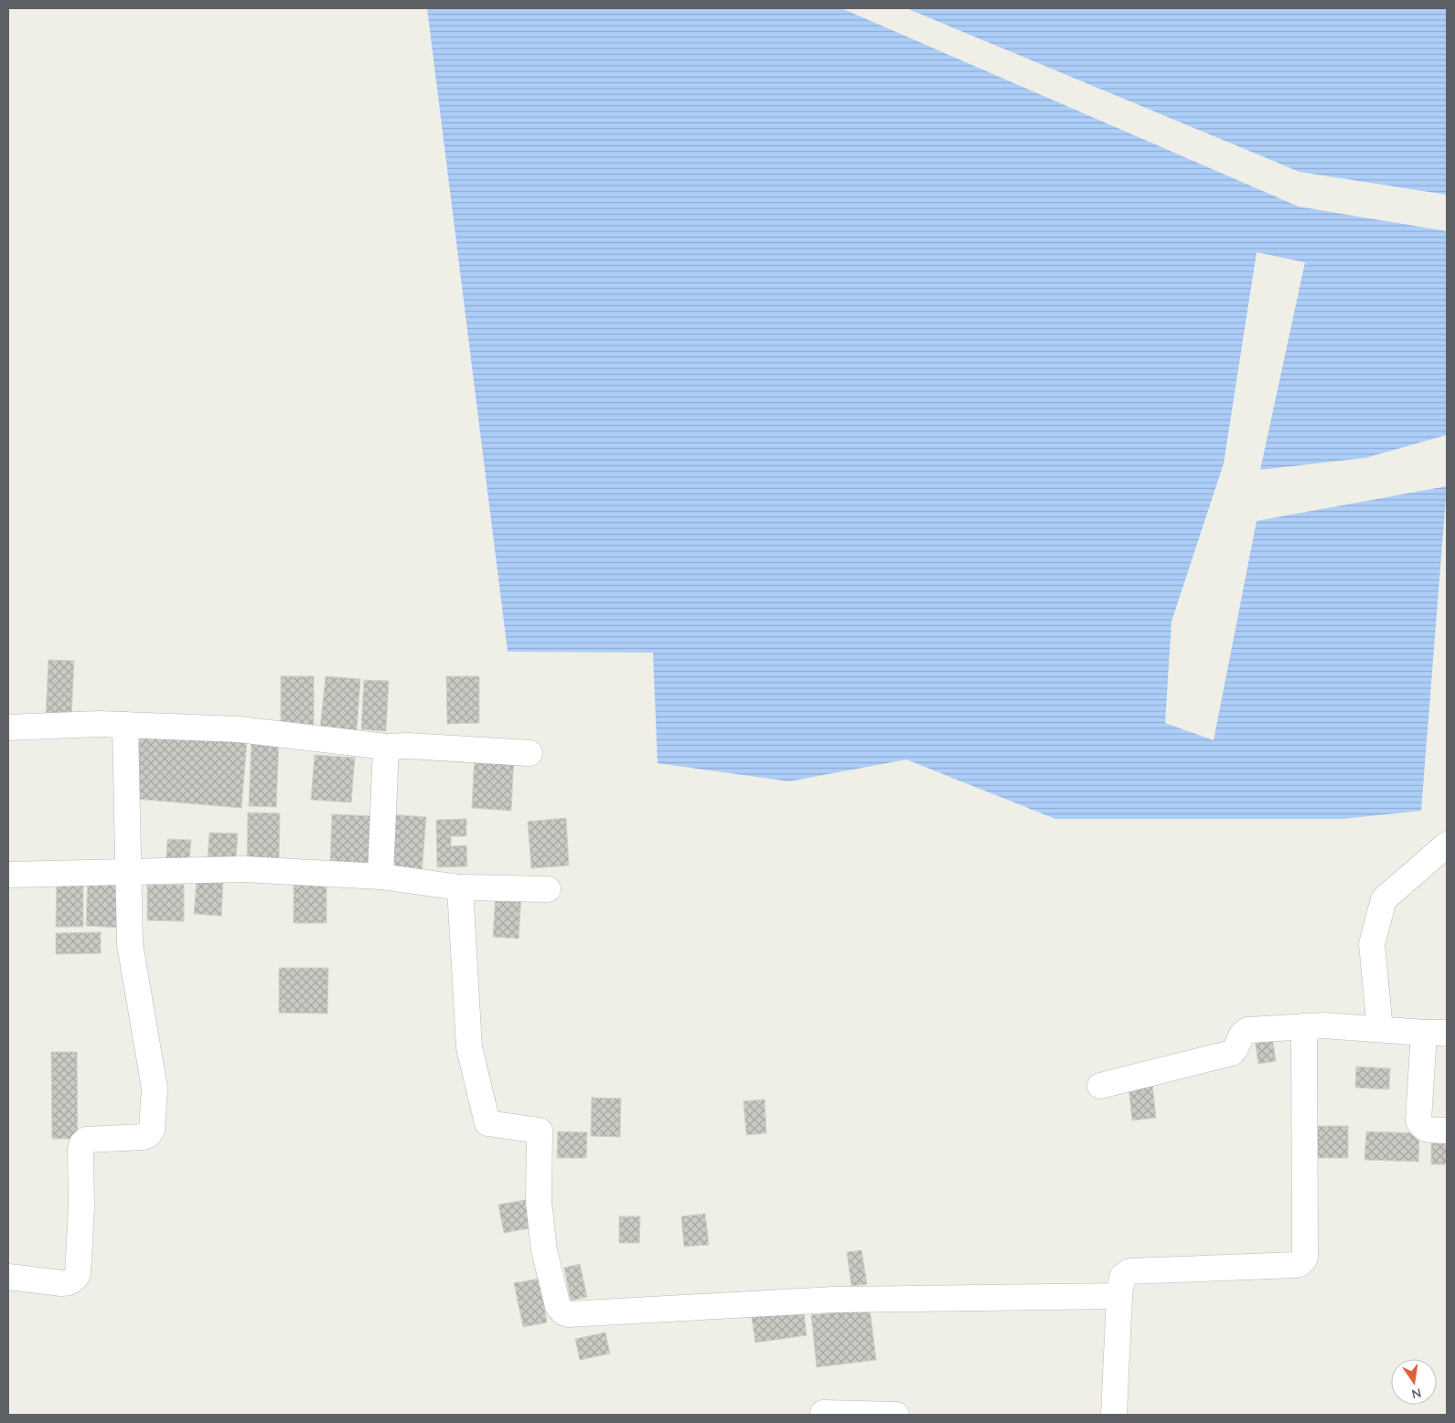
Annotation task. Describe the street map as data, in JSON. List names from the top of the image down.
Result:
{
  "north": "bottom"
}
